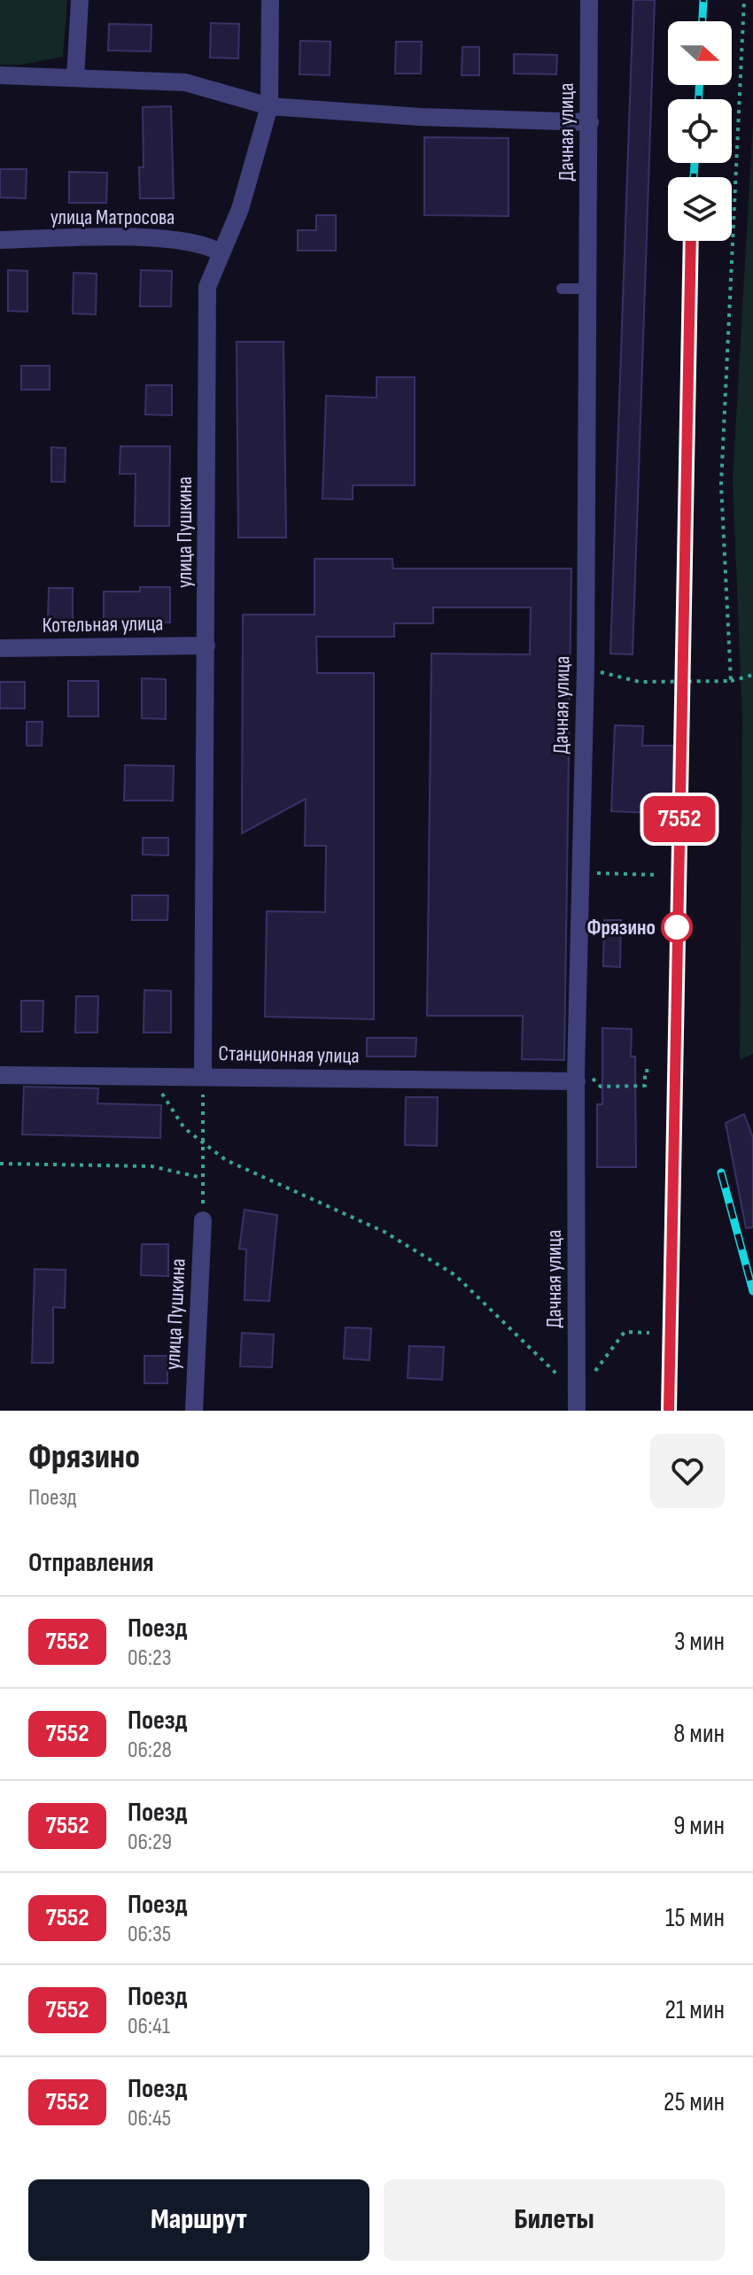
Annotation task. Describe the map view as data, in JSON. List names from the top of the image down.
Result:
{
  "streets": {
    "street": [
      "Дачная улица",
      "улица Матросова",
      "улица Пушкина",
      "Котельная улица",
      "Станционная улица"
    ]
  },
  "crossings": [
    ["Дачная улица", "Станционная улица"],
    ["улица Матросова", "улица Пушкина"],
    ["улица Пушкина", "Котельная улица"],
    ["улица Пушкина", "Станционная улица"]
  ],
  "places": ["Фрязино"],
  "north": "right",
  "page": {
    "on_map": "7552",
    "heading": [
      ["Фрязино", "Поезд"],
      "Отправления"
    ],
    "list": [
      {
        "mark": "7552",
        "name": "Поезд",
        "note": "06:23",
        "value": "3 мин"
      },
      {
        "mark": "7552",
        "name": "Поезд",
        "note": "06:28",
        "value": "8 мин"
      },
      {
        "mark": "7552",
        "name": "Поезд",
        "note": "06:29",
        "value": "9 мин"
      },
      {
        "mark": "7552",
        "name": "Поезд",
        "note": "06:35",
        "value": "15 мин"
      },
      {
        "mark": "7552",
        "name": "Поезд",
        "note": "06:41",
        "value": "21 мин"
      },
      {
        "mark": "7552",
        "name": "Поезд",
        "note": "06:45",
        "value": "25 мин"
      }
    ],
    "buttons": ["Маршрут", "Билеты"]
  }
}
